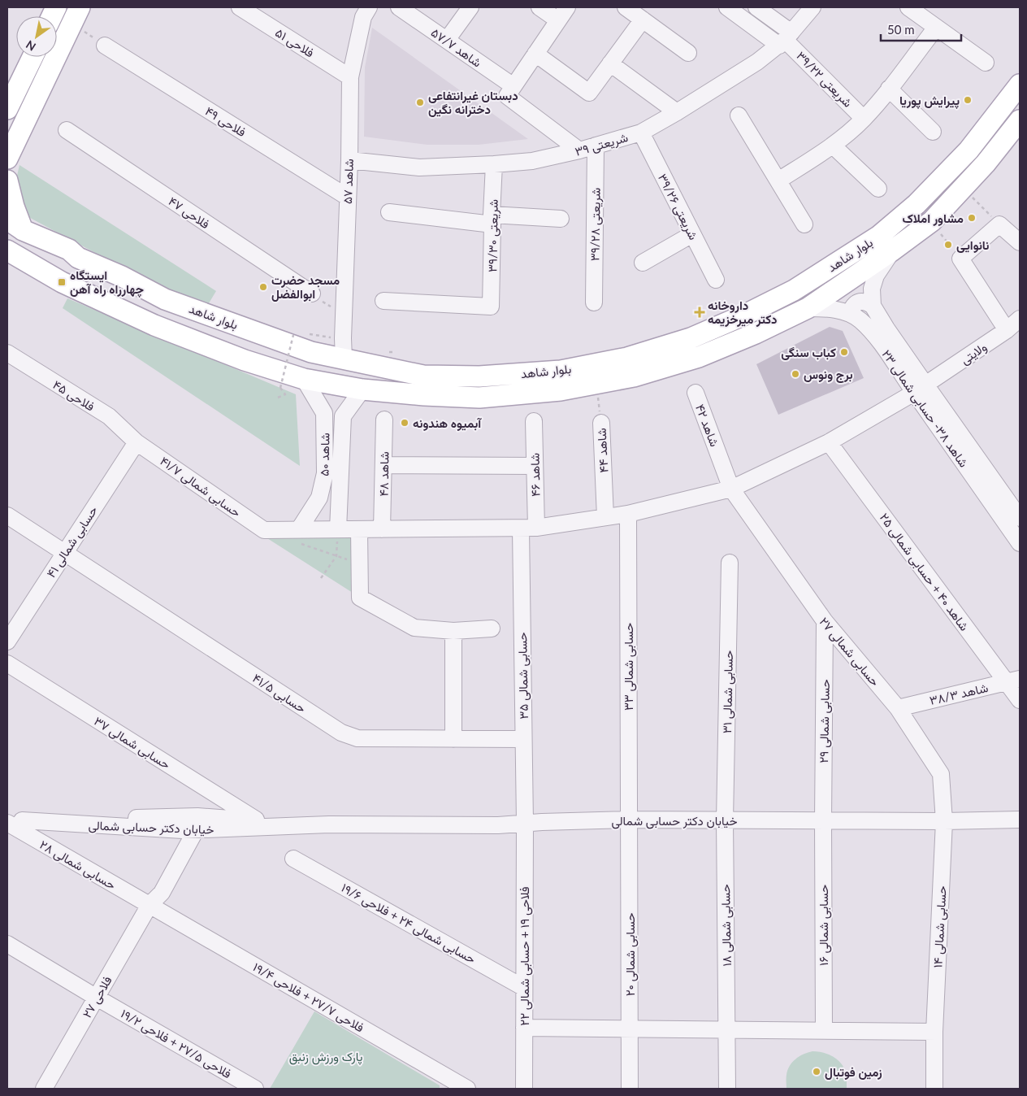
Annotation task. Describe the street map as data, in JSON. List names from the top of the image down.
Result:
{
  "streets": {
    "main road": ["بلوار شاهد"],
    "street": [
      "فلاحی ۵۱",
      "شاهد ۵۷/۷",
      "شریعتی ۳۹/۲۲",
      "فلاحی ۴۹",
      "شریعتی ۳۹",
      "شاهد ۵۷",
      "شریعتی ۳۹/۲۶",
      "فلاحی ۴۷",
      "شریعتی ۳۹/۲۸",
      "شریعتی ۳۹/۳۰",
      "ولایتی",
      "فلاحی ۴۵",
      "شاهد ۳۸- حسابی شمالی ۲۳",
      "شاهد ۴۲",
      "شاهد ۴۴",
      "شاهد ۵۰",
      "شاهد ۴۸",
      "شاهد ۴۶",
      "حسابی شمالی ۴۱/۷",
      "حسابی شمالی ۴۱",
      "شاهد ۴۰ + حسابی شمالی ۲۵",
      "حسابی شمالی ۲۷",
      "حسابی شمالی ۳۳",
      "حسابی شمالی ۳۵",
      "حسابی شمالی ۳۱",
      "حسابی ۴۱/۵",
      "شاهد ۳۸/۳",
      "حسابی شمالی ۲۹",
      "حسابی شمالی ۳۷",
      "خیابان دکتر حسابی شمالی",
      "حسابی شمالی ۲۸",
      "حسابی شمالی ۲۴ + فلاحی ۱۹/۶",
      "حسابی شمالی ۱۸",
      "حسابی شمالی ۱۶",
      "حسابی شمالی ۱۴",
      "حسابی شمالی ۲۰",
      "فلاحی ۱۹ + حسابی شمالی ۲۲",
      "فلاحی ۲۷",
      "فلاحی ۲۷/۷ + فلاحی ۱۹/۴",
      "فلاحی ۲۷/۵ + فلاحی ۱۹/۲"
    ]
  },
  "crossings": [
    ["فلاحی ۵۱", "شاهد ۵۷"],
    ["شریعتی ۳۹/۲۲", "شریعتی ۳۹"],
    ["فلاحی ۴۹", "شاهد ۵۷"],
    ["شریعتی ۳۹", "شاهد ۵۷"],
    ["شریعتی ۳۹", "شریعتی ۳۹/۲۶"],
    ["شریعتی ۳۹", "شریعتی ۳۹/۲۸"],
    ["شریعتی ۳۹", "شریعتی ۳۹/۳۰"],
    ["شاهد ۵۷", "بلوار شاهد"],
    ["بلوار شاهد", "شاهد ۳۸- حسابی شمالی ۲۳"],
    ["بلوار شاهد", "شاهد ۴۴"],
    ["بلوار شاهد", "شاهد ۵۰"],
    ["ولایتی", "شاهد ۳۸- حسابی شمالی ۲۳"],
    ["ولایتی", "شاهد ۴۲"],
    ["ولایتی", "شاهد ۴۴"],
    ["ولایتی", "شاهد ۵۰"],
    ["ولایتی", "شاهد ۴۸"],
    ["ولایتی", "شاهد ۴۶"],
    ["ولایتی", "حسابی شمالی ۴۱/۷"],
    ["ولایتی", "شاهد ۴۰ + حسابی شمالی ۲۵"],
    ["ولایتی", "حسابی شمالی ۲۷"],
    ["ولایتی", "حسابی شمالی ۳۳"],
    ["ولایتی", "حسابی شمالی ۳۵"],
    ["فلاحی ۴۵", "حسابی شمالی ۴۱/۷"],
    ["فلاحی ۴۵", "حسابی شمالی ۴۱"],
    ["شاهد ۴۲", "حسابی شمالی ۲۷"],
    ["شاهد ۴۶", "حسابی شمالی ۳۵"],
    ["حسابی شمالی ۴۱/۷", "حسابی شمالی ۴۱"],
    ["حسابی شمالی ۴۱", "حسابی ۴۱/۵"],
    ["شاهد ۴۰ + حسابی شمالی ۲۵", "شاهد ۳۸/۳"],
    ["حسابی شمالی ۲۷", "شاهد ۳۸/۳"],
    ["حسابی شمالی ۲۷", "حسابی شمالی ۲۹"],
    ["حسابی شمالی ۲۷", "خیابان دکتر حسابی شمالی"],
    ["حسابی شمالی ۲۷", "حسابی شمالی ۱۴"],
    ["حسابی شمالی ۳۳", "خیابان دکتر حسابی شمالی"],
    ["حسابی شمالی ۳۳", "حسابی شمالی ۲۰"],
    ["حسابی شمالی ۳۵", "حسابی ۴۱/۵"],
    ["حسابی شمالی ۳۵", "خیابان دکتر حسابی شمالی"],
    ["حسابی شمالی ۳۵", "فلاحی ۱۹ + حسابی شمالی ۲۲"],
    ["حسابی شمالی ۳۱", "خیابان دکتر حسابی شمالی"],
    ["حسابی شمالی ۳۱", "حسابی شمالی ۱۸"],
    ["حسابی شمالی ۲۹", "خیابان دکتر حسابی شمالی"],
    ["حسابی شمالی ۲۹", "حسابی شمالی ۱۶"],
    ["حسابی شمالی ۳۷", "خیابان دکتر حسابی شمالی"],
    ["خیابان دکتر حسابی شمالی", "حسابی شمالی ۲۸"],
    ["خیابان دکتر حسابی شمالی", "حسابی شمالی ۱۸"],
    ["خیابان دکتر حسابی شمالی", "حسابی شمالی ۱۶"],
    ["خیابان دکتر حسابی شمالی", "حسابی شمالی ۱۴"],
    ["خیابان دکتر حسابی شمالی", "حسابی شمالی ۲۰"],
    ["خیابان دکتر حسابی شمالی", "فلاحی ۱۹ + حسابی شمالی ۲۲"],
    ["خیابان دکتر حسابی شمالی", "فلاحی ۲۷"],
    ["حسابی شمالی ۲۸", "فلاحی ۲۷"],
    ["حسابی شمالی ۲۸", "فلاحی ۲۷/۷ + فلاحی ۱۹/۴"],
    ["حسابی شمالی ۲۴ + فلاحی ۱۹/۶", "فلاحی ۱۹ + حسابی شمالی ۲۲"],
    ["فلاحی ۲۷", "فلاحی ۲۷/۷ + فلاحی ۱۹/۴"],
    ["فلاحی ۲۷", "فلاحی ۲۷/۵ + فلاحی ۱۹/۲"]
  ],
  "parks": ["پارک ورزش زنبق"],
  "places": {
    "other": [
      "پیرایش پوریا",
      "دبستان غیرانتفاعی دخترانه نگین",
      "مشاور املاک",
      "نانوایی",
      "مسجد حضرت ابوالفضل",
      "کباب سنگی",
      "برج ونوس",
      "آبمیوه هندونه",
      "زمین فوتبال"
    ],
    "transit": ["ایستگاه چهارراه راه آهن"],
    "health": ["داروخانه دکتر میرخزیمه"]
  },
  "scale_bar": "50 m",
  "north": "bottom left"
}
